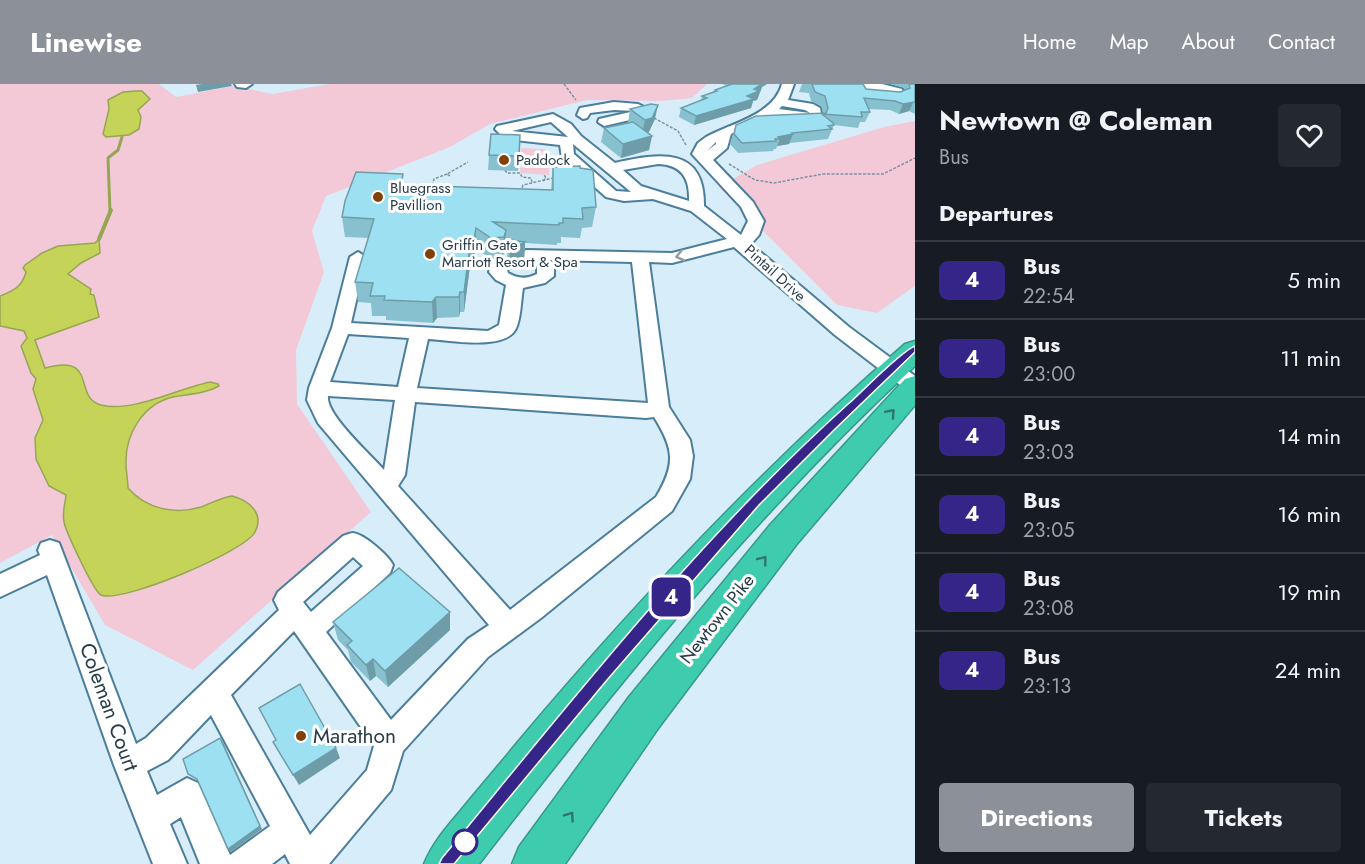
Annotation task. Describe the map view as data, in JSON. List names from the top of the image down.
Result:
{
  "streets": {
    "highway": ["Newtown Pike"],
    "street": ["Pintail Drive", "Coleman Court"]
  },
  "crossings": [
    ["Pintail Drive", "Newtown Pike"]
  ],
  "places": [
    "Paddock",
    "Bluegrass Pavillion",
    "Griffin Gate Marriott Resort & Spa",
    "Marathon"
  ],
  "lines": ["bus line 4"],
  "page": {
    "header": "Linewise",
    "nav": [
      "Home",
      "Map",
      "About",
      "Contact"
    ],
    "on_map": "4",
    "heading": [
      ["Newtown @ Coleman", "Bus"],
      "Departures"
    ],
    "list": [
      {
        "mark": "4",
        "name": "Bus",
        "note": "22:54",
        "value": "5 min"
      },
      {
        "mark": "4",
        "name": "Bus",
        "note": "23:00",
        "value": "11 min"
      },
      {
        "mark": "4",
        "name": "Bus",
        "note": "23:03",
        "value": "14 min"
      },
      {
        "mark": "4",
        "name": "Bus",
        "note": "23:05",
        "value": "16 min"
      },
      {
        "mark": "4",
        "name": "Bus",
        "note": "23:08",
        "value": "19 min"
      },
      {
        "mark": "4",
        "name": "Bus",
        "note": "23:13",
        "value": "24 min"
      }
    ],
    "buttons": ["Directions", "Tickets"]
  }
}
